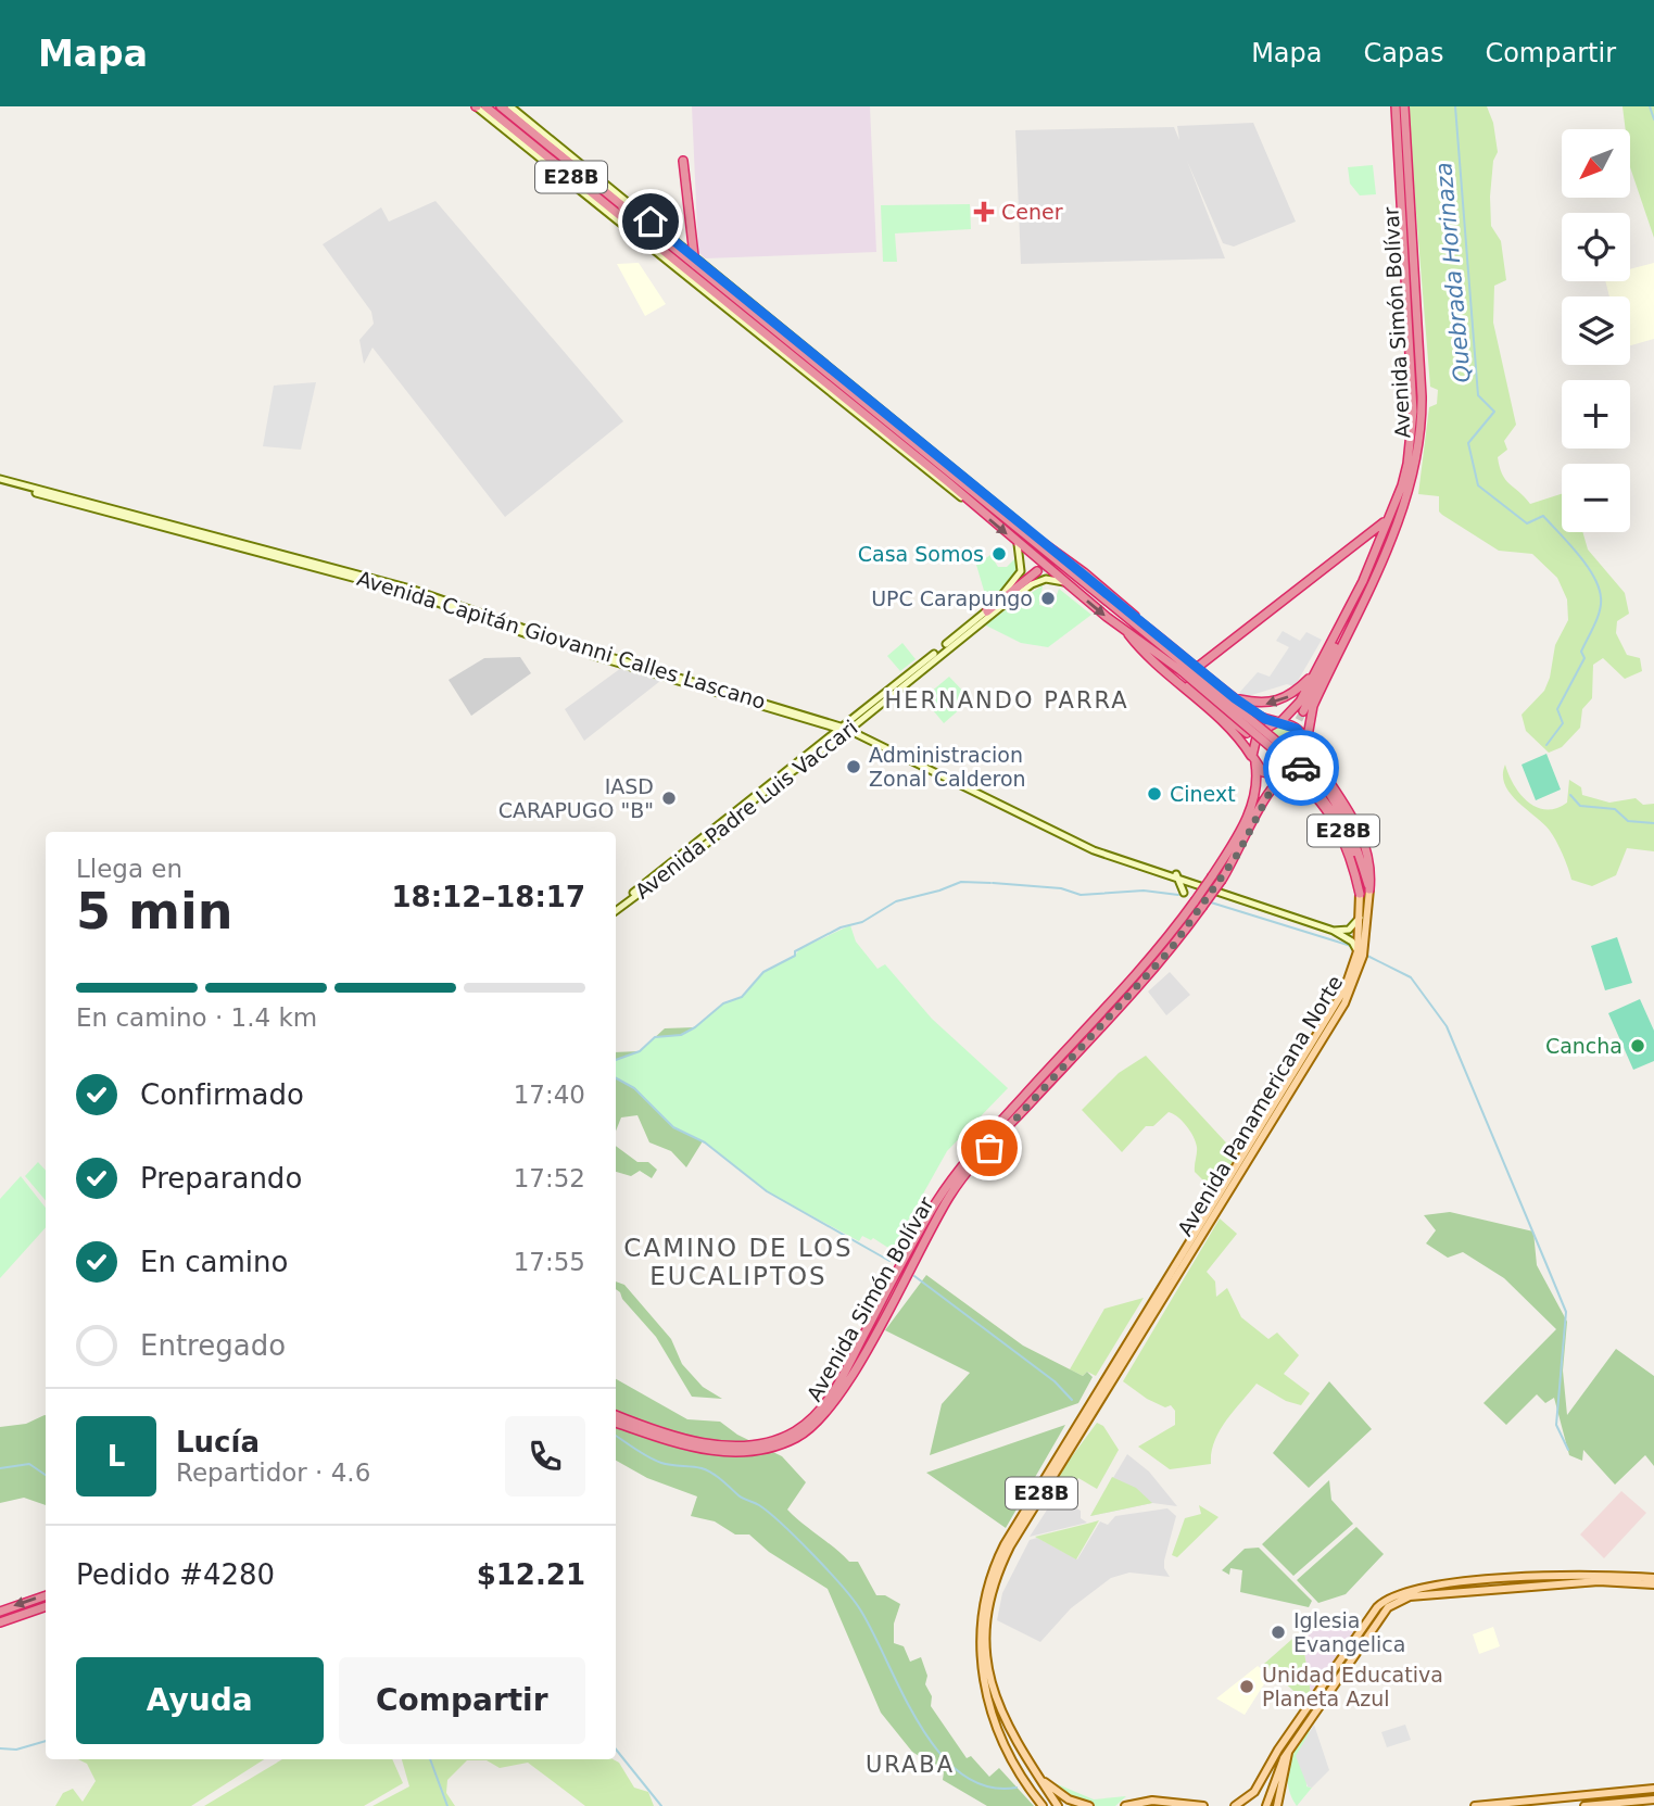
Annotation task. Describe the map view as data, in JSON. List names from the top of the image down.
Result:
{
  "streets": {
    "highway": ["E28B", "Avenida Simón Bolívar", "Avenida Panamericana Norte"],
    "main road": ["Avenida Capitán Giovanni Calles Lascano", "Avenida Padre Luis Vaccari"]
  },
  "crossings": [
    ["E28B", "Avenida Panamericana Norte"],
    ["Avenida Capitán Giovanni Calles Lascano", "Avenida Padre Luis Vaccari"],
    ["Avenida Capitán Giovanni Calles Lascano", "Avenida Panamericana Norte"],
    ["Avenida Padre Luis Vaccari", "Avenida Panamericana Norte"]
  ],
  "districts": ["HERNANDO PARRA", "CAMINO DE LOS EUCALIPTOS", "URABA"],
  "water": ["Quebrada Horinaza"],
  "places": {
    "health": ["Cener"],
    "other": [
      "Casa Somos",
      "UPC Carapungo",
      "Administracion Zonal Calderon",
      "Cinext",
      "IASD CARAPUGO \"B\"",
      "Cancha",
      "Iglesia Evangelica",
      "Unidad Educativa Planeta Azul"
    ]
  },
  "north": "bottom left",
  "page": {
    "header": "Mapa",
    "nav": ["Mapa", "Capas", "Compartir"],
    "map_buttons": ["+", "−"],
    "heading": ["5 min", "Llega en", "18:12–18:17"],
    "panel": [
      "Lucía",
      "Repartidor · 4.6",
      "Pedido #4280",
      "$12.21"
    ],
    "bar": "En camino · 1.4 km",
    "list": [
      ["Confirmado", "17:40"],
      ["Preparando", "17:52"],
      ["En camino", "17:55"],
      "Entregado"
    ],
    "round": "L",
    "buttons": ["Ayuda", "Compartir"]
  }
}
